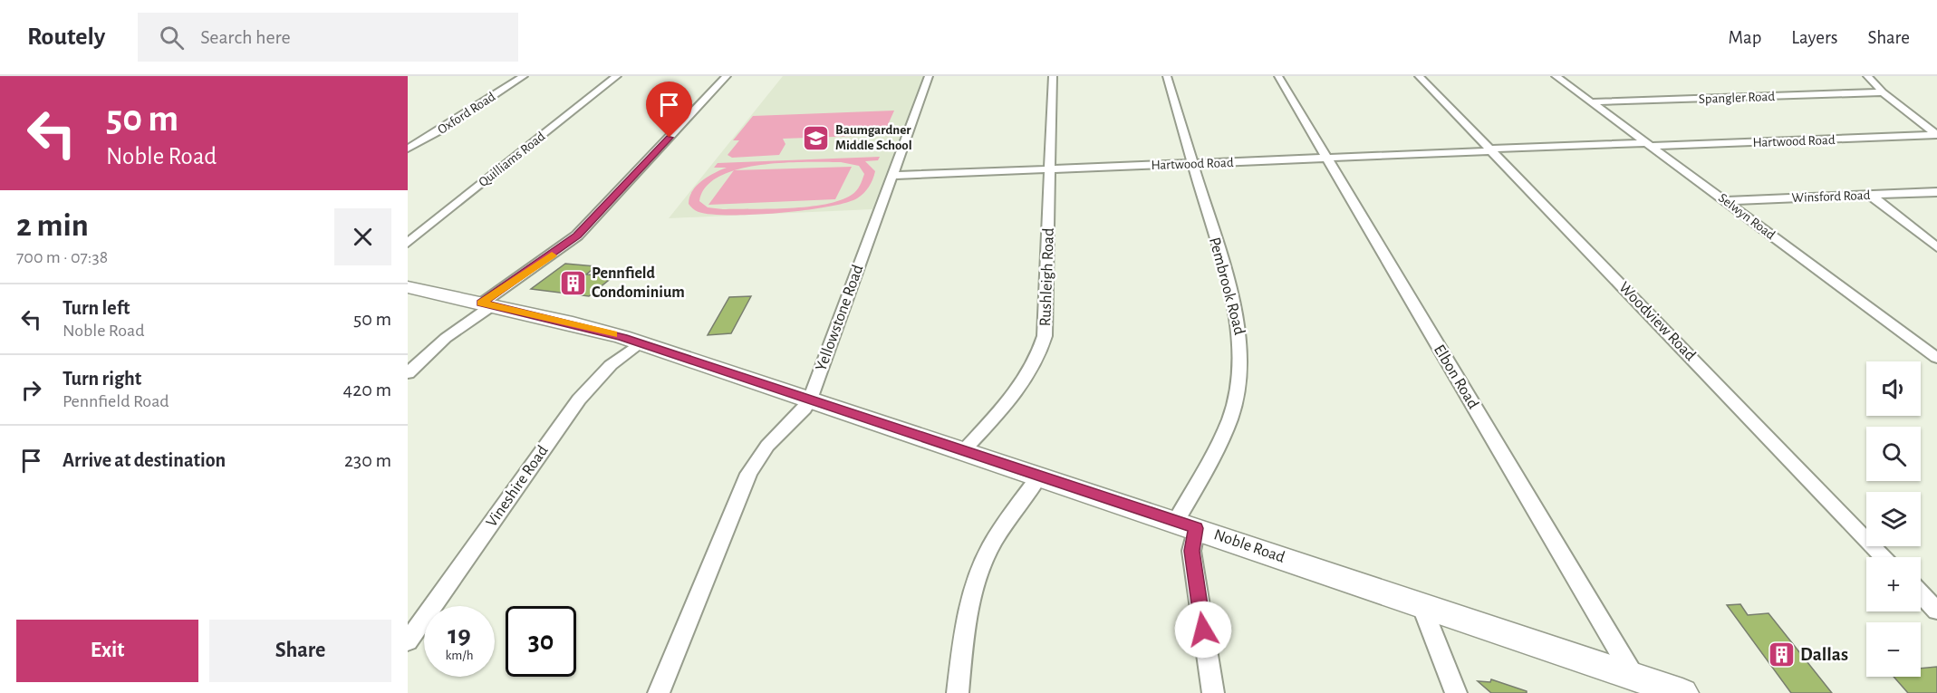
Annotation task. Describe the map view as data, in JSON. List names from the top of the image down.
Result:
{
  "streets": {
    "main road": ["Noble Road"],
    "street": [
      "Spangler Road",
      "Oxford Road",
      "Hartwood Road",
      "Quilliams Road",
      "Winsford Road",
      "Selwyn Road",
      "Rushleigh Road",
      "Pembrook Road",
      "Yellowstone Road",
      "Woodview Road",
      "Elbon Road",
      "Vineshire Road"
    ]
  },
  "crossings": [
    ["Spangler Road", "Selwyn Road"],
    ["Hartwood Road", "Selwyn Road"],
    ["Hartwood Road", "Rushleigh Road"],
    ["Hartwood Road", "Pembrook Road"],
    ["Hartwood Road", "Yellowstone Road"],
    ["Hartwood Road", "Woodview Road"],
    ["Hartwood Road", "Elbon Road"],
    ["Winsford Road", "Selwyn Road"],
    ["Rushleigh Road", "Noble Road"],
    ["Pembrook Road", "Noble Road"],
    ["Yellowstone Road", "Noble Road"],
    ["Elbon Road", "Noble Road"],
    ["Vineshire Road", "Noble Road"]
  ],
  "places": {
    "school or university": ["Baumgardner Middle School"],
    "building": ["Pennfield Condominium", "Dallas"]
  },
  "page": {
    "header": "Routely",
    "search": "Search here",
    "nav": ["Map", "Layers", "Share"],
    "turn": ["50 m", "Noble Road"],
    "heading": ["2 min", "700 m · 07:38"],
    "list": [
      {
        "name": "Turn left",
        "note": "Noble Road",
        "value": "50 m"
      },
      {
        "name": "Turn right",
        "note": "Pennfield Road",
        "value": "420 m"
      },
      {
        "name": "Arrive at destination",
        "value": "230 m"
      }
    ],
    "map_buttons": ["+", "−"],
    "speed": "19 km/h",
    "limit": "30",
    "buttons": ["Exit", "Share"]
  }
}
